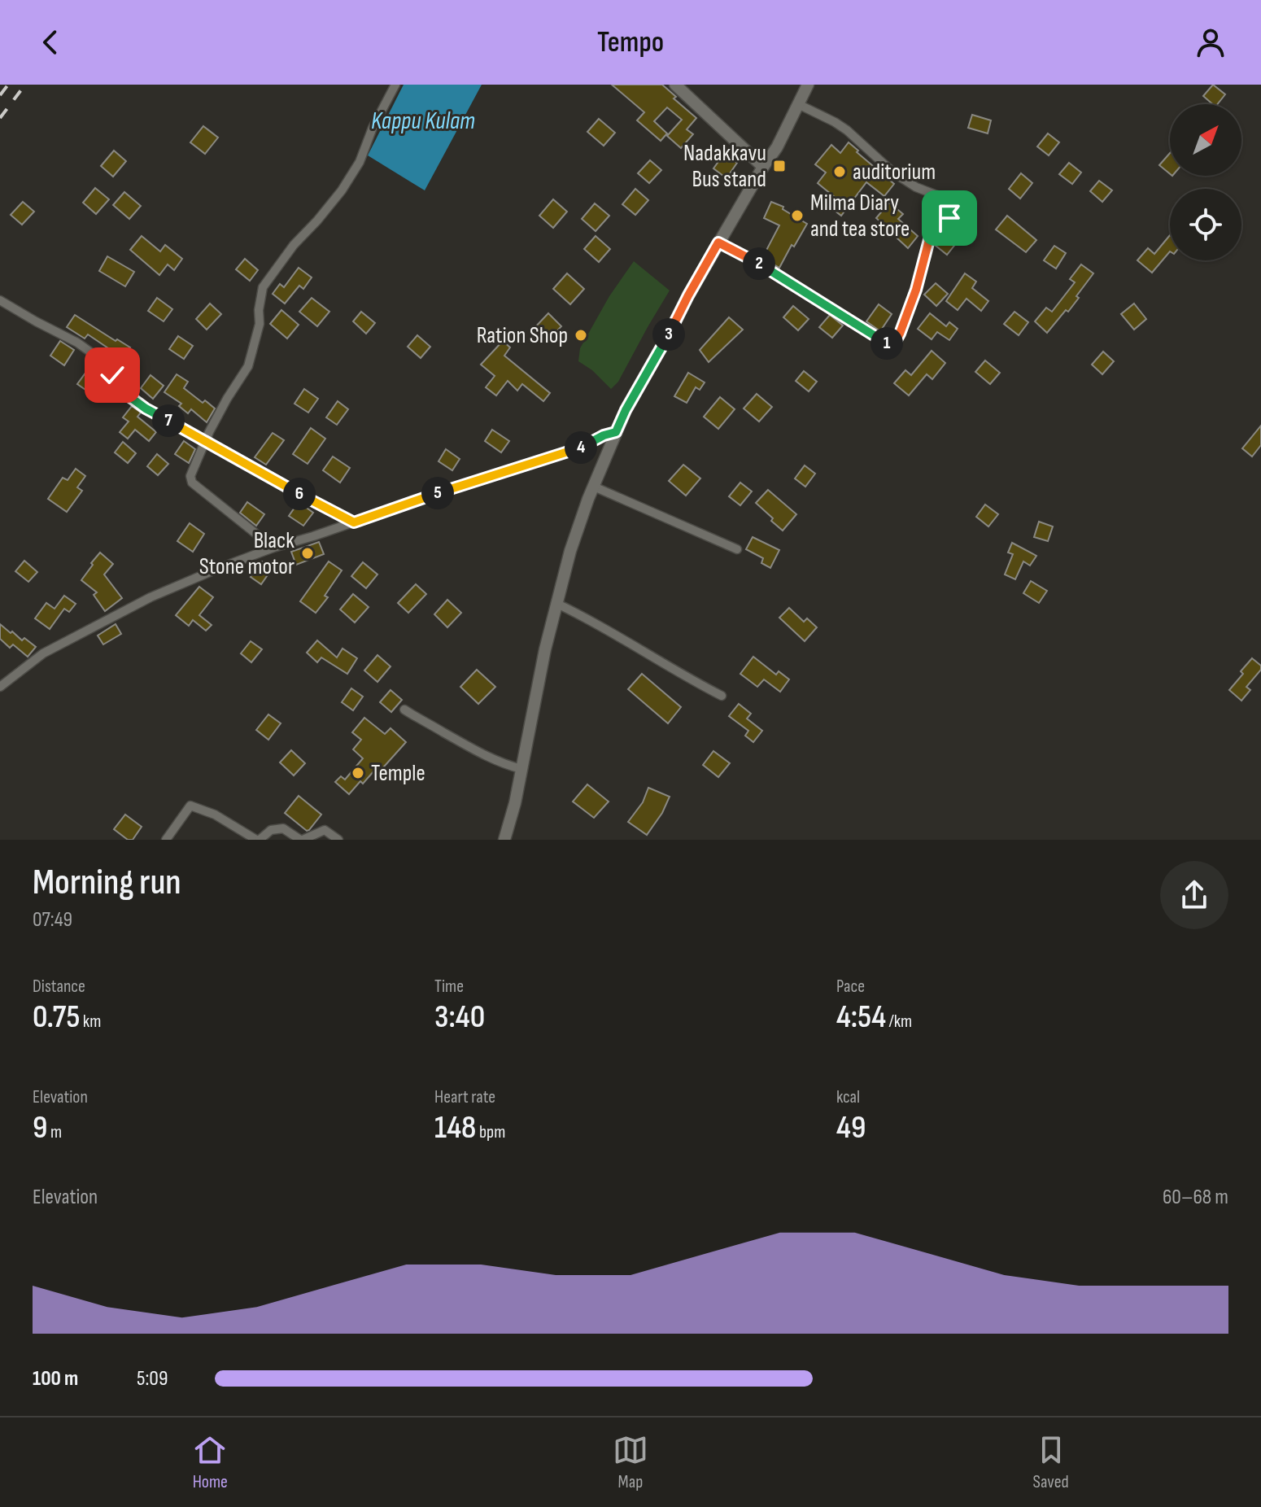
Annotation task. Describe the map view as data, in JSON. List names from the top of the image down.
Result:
{
  "water": ["Kappu Kulam"],
  "places": {
    "transit": ["Nadakkavu Bus stand"],
    "other": [
      "auditorium",
      "Milma Diary and tea store",
      "Ration Shop",
      "Black Stone motor",
      "Temple"
    ]
  },
  "north": "top right",
  "page": {
    "header": "Tempo",
    "pins": [
      "2",
      "3",
      "1",
      "7",
      "4",
      "5",
      "6"
    ],
    "heading": ["Morning run", "07:49"],
    "stats": [
      ["Distance", "0.75 km"],
      ["Time", "3:40"],
      ["Pace", "4:54 /km"],
      ["Elevation", "9 m"],
      ["Heart rate", "148 bpm"],
      ["kcal", "49"]
    ],
    "chart": ["Elevation", "60–68 m"],
    "list": [
      {
        "name": "100 m",
        "note": "5:09"
      }
    ],
    "tabs": ["Home", "Map", "Saved"]
  }
}
